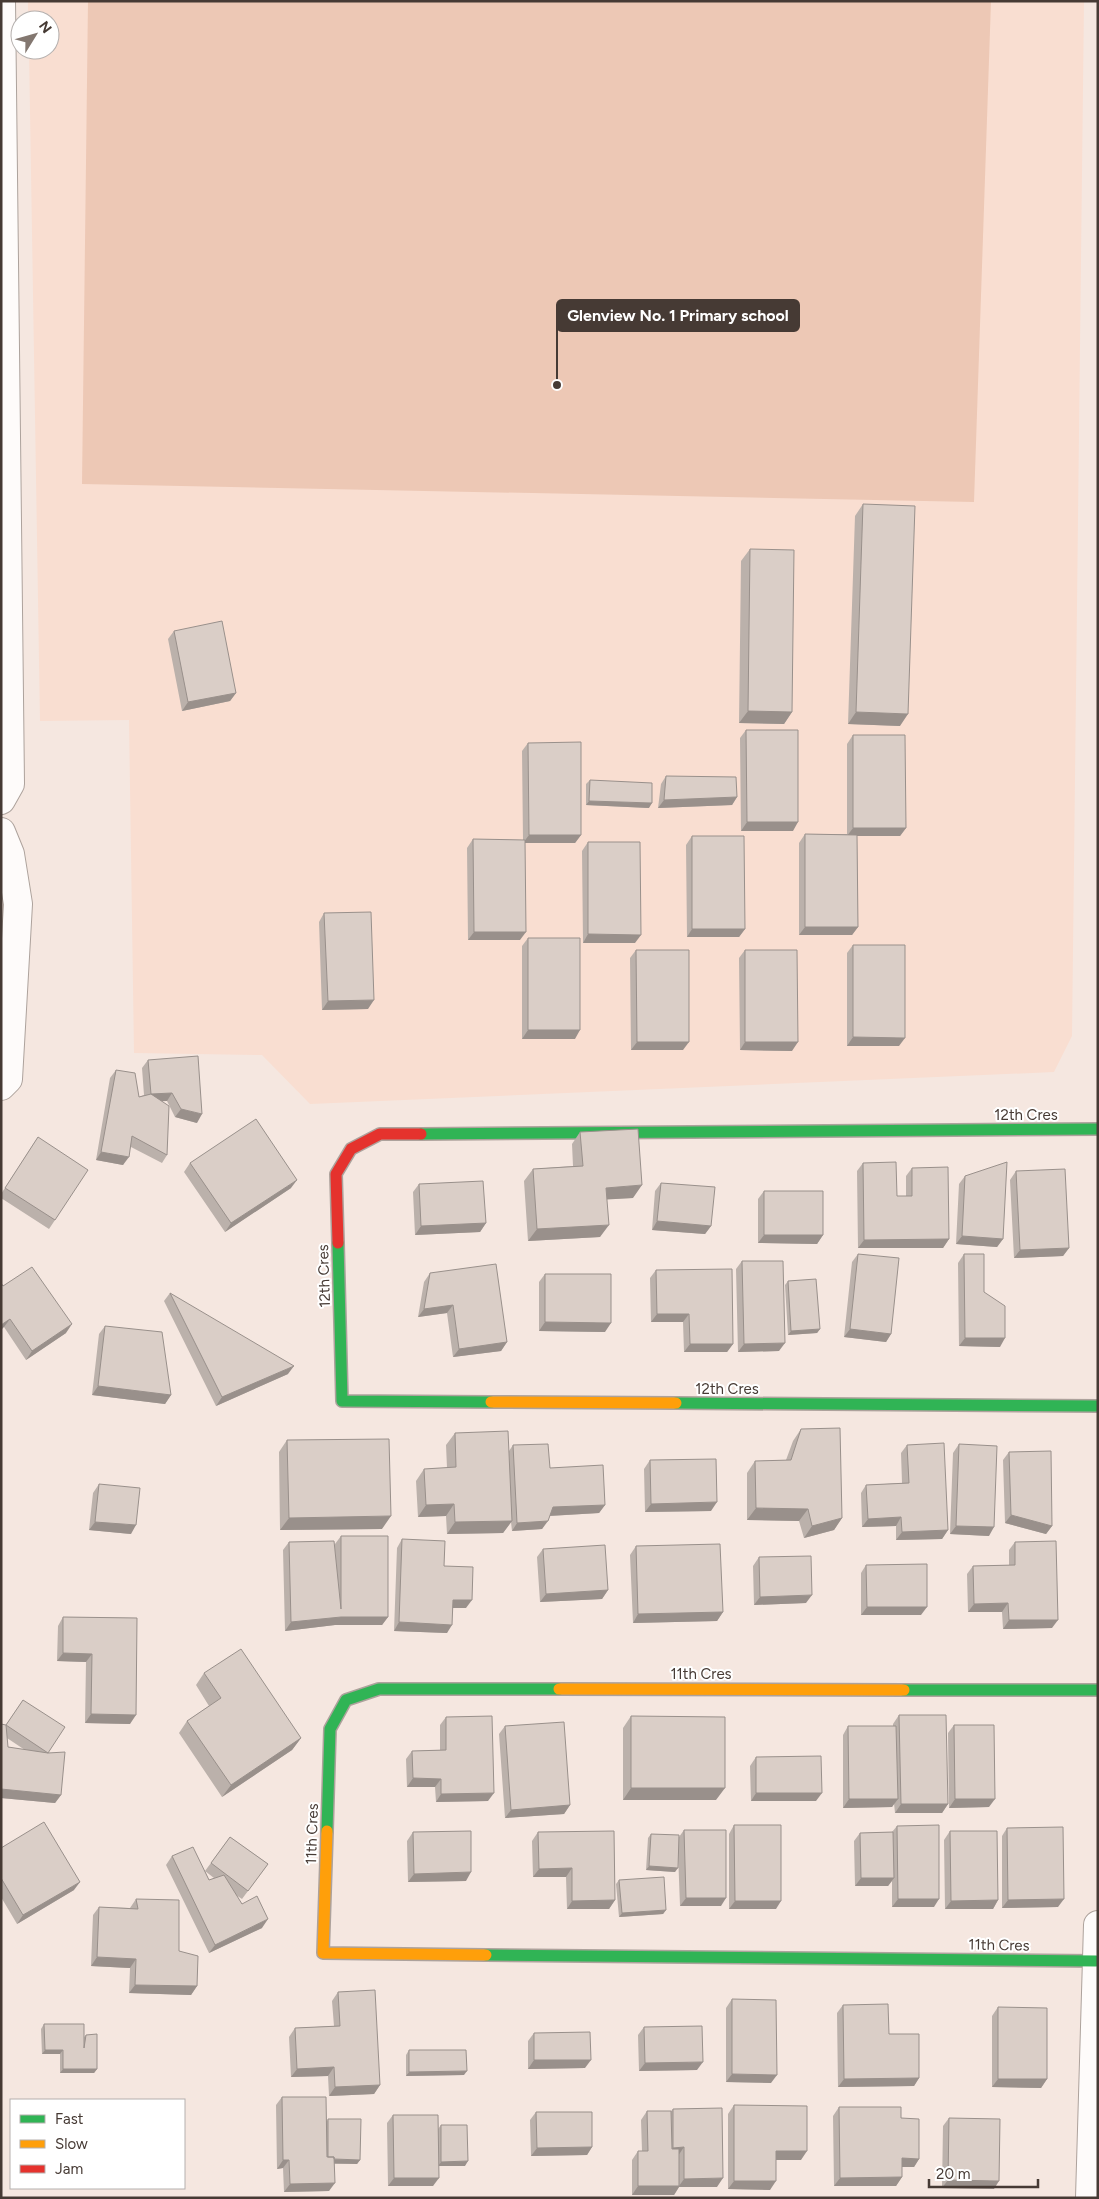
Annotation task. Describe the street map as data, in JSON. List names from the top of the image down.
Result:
{
  "streets": {
    "street": ["12th Cres", "11th Cres"]
  },
  "places": ["Glenview No. 1 Primary school"],
  "legend": ["Fast", "Slow", "Jam"],
  "scale_bar": "20 m",
  "north": "top right"
}
